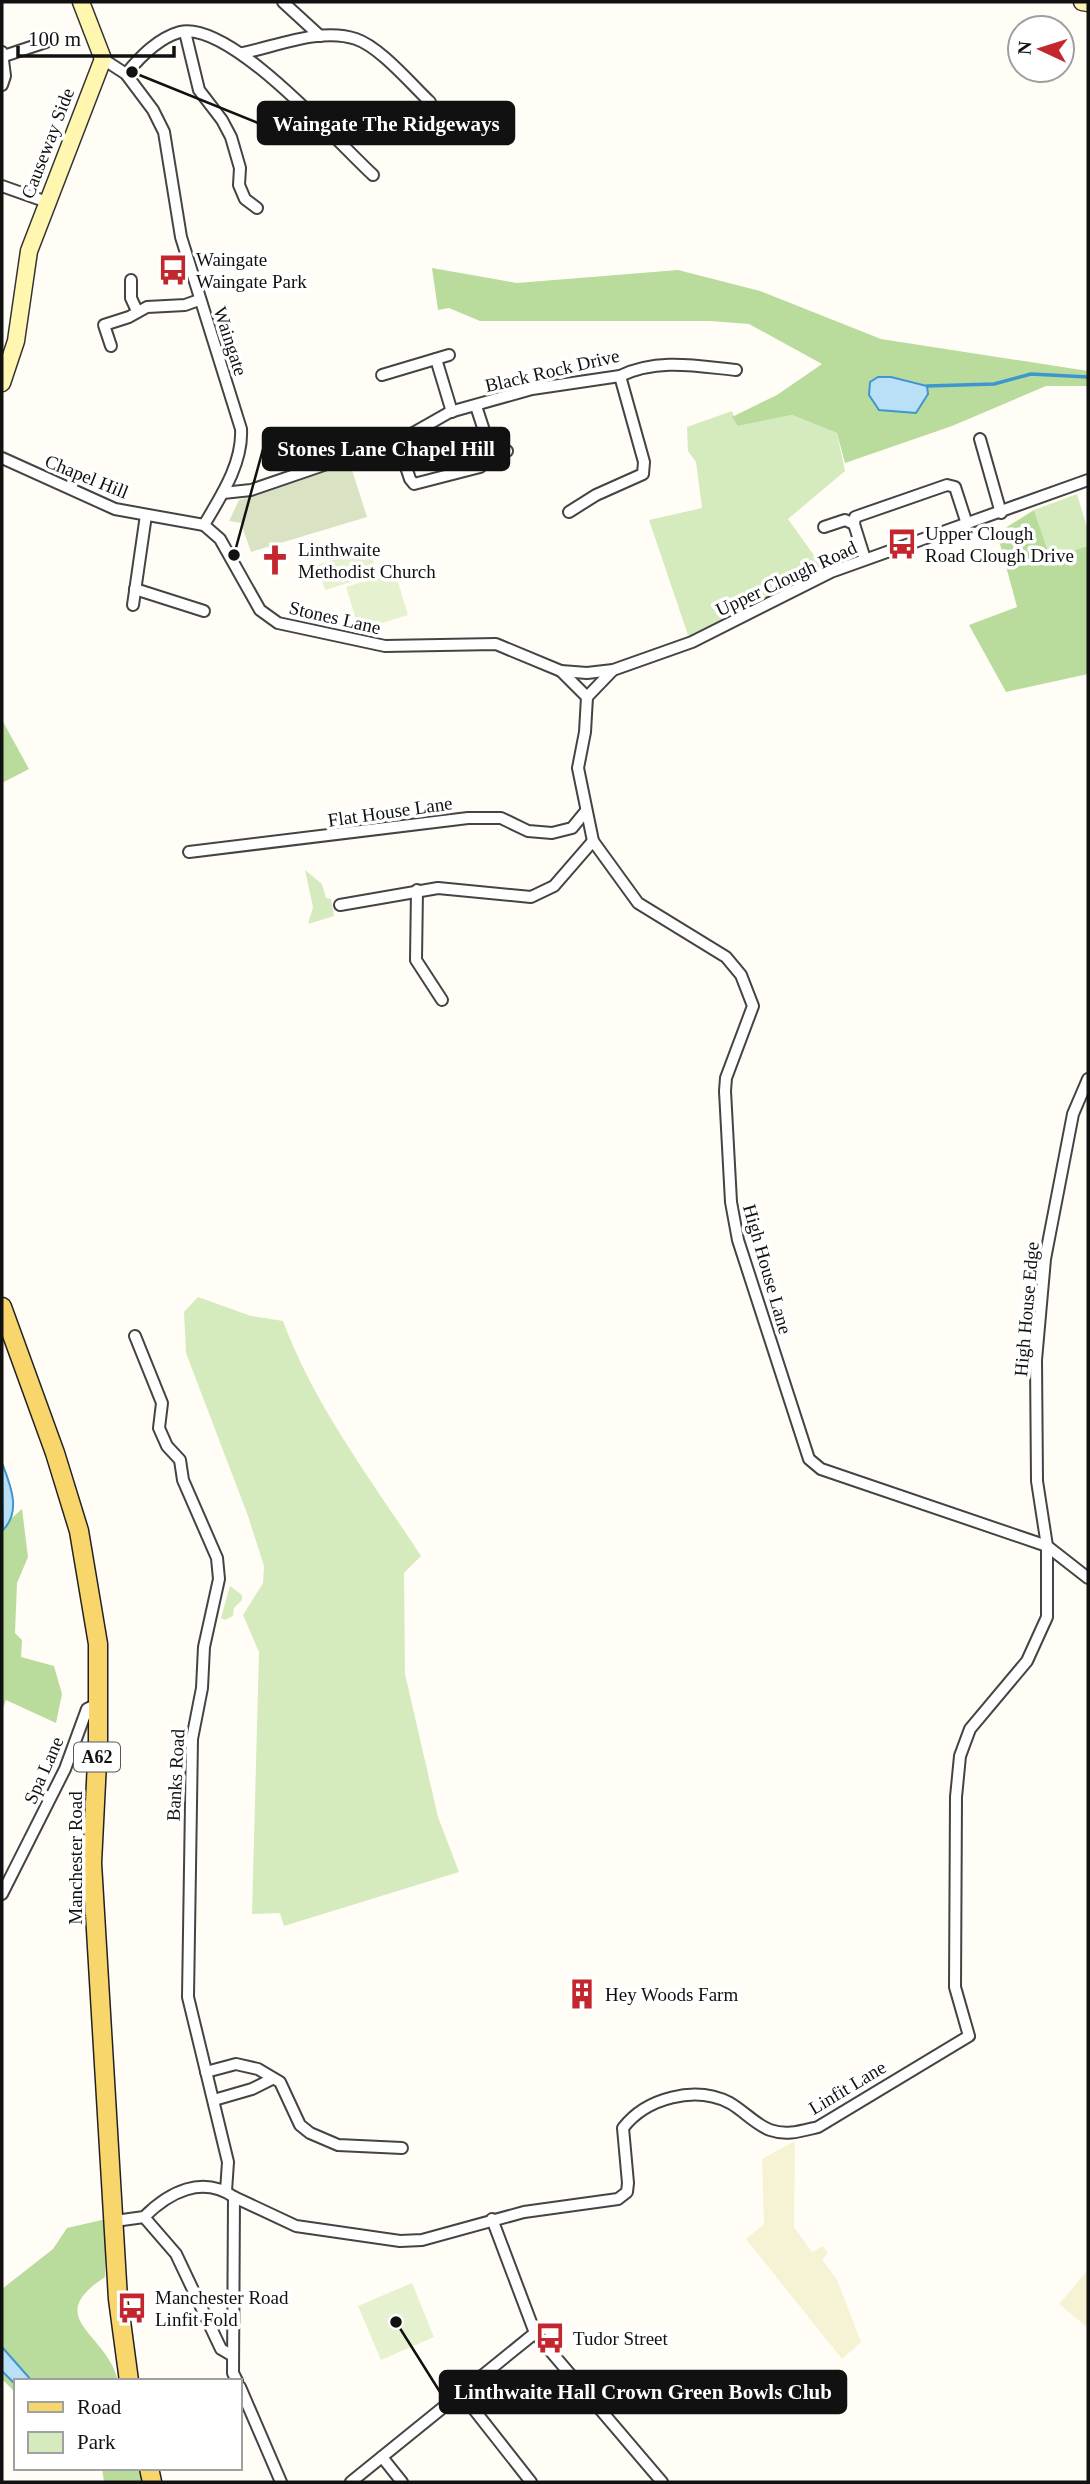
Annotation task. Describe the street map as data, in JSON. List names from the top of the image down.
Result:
{
  "streets": {
    "main road": ["A62", "Manchester Road"],
    "street": [
      "Causeway Side",
      "Waingate",
      "Black Rock Drive",
      "Chapel Hill",
      "Upper Clough Road",
      "Stones Lane",
      "Flat House Lane",
      "High House Lane",
      "High House Edge",
      "Spa Lane",
      "Banks Road",
      "Linfit Lane"
    ]
  },
  "crossings": [
    ["Causeway Side", "Waingate"],
    ["Waingate", "Black Rock Drive"],
    ["Waingate", "Chapel Hill"],
    ["Waingate", "Stones Lane"],
    ["Chapel Hill", "Stones Lane"],
    ["Upper Clough Road", "Stones Lane"],
    ["Flat House Lane", "High House Lane"],
    ["High House Lane", "High House Edge"],
    ["High House Lane", "Linfit Lane"],
    ["High House Edge", "Linfit Lane"],
    ["Spa Lane", "Manchester Road"],
    ["Banks Road", "Linfit Lane"]
  ],
  "places": {
    "other": ["Waingate The Ridgeways", "Stones Lane Chapel Hill", "Linthwaite Hall Crown Green Bowls Club"],
    "bus stop": [
      "Waingate Waingate Park",
      "Upper Clough Road Clough Drive",
      "Manchester Road Linfit Fold",
      "Tudor Street"
    ],
    "church": ["Linthwaite Methodist Church"],
    "building": ["Hey Woods Farm"]
  },
  "legend": ["Road", "Park"],
  "scale_bar": "100 m",
  "north": "left"
}
